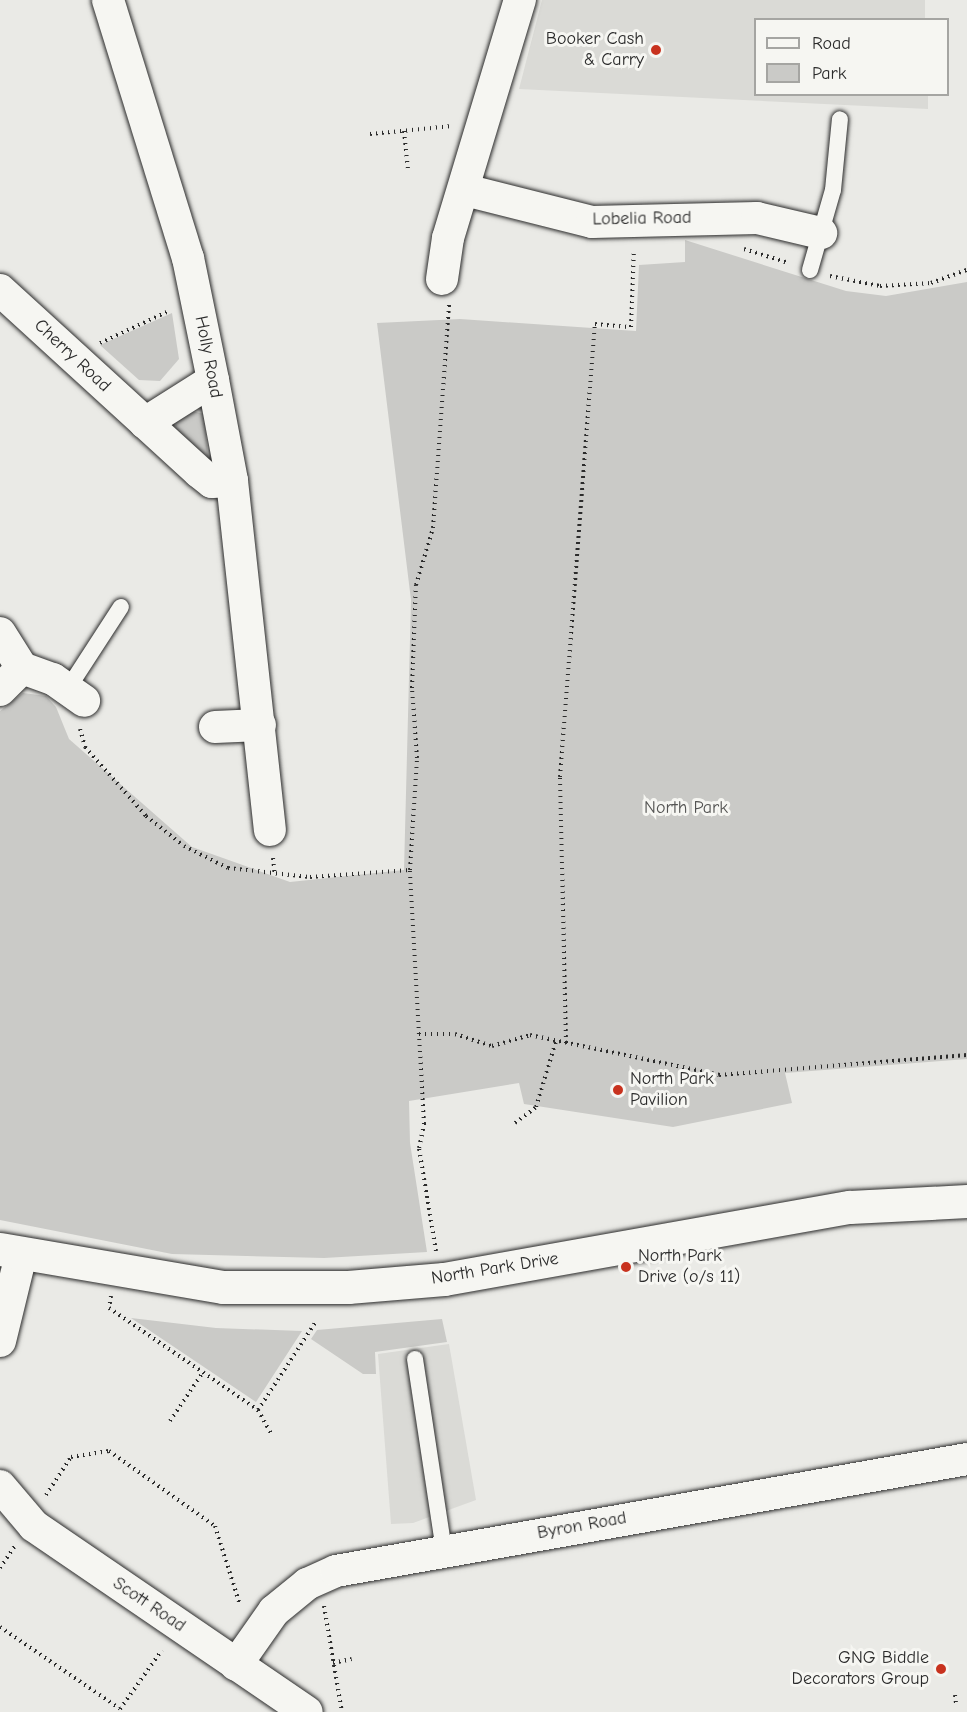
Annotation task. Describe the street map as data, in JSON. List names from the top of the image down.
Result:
{
  "streets": {
    "street": [
      "Lobelia Road",
      "Cherry Road",
      "Holly Road",
      "North Park Drive",
      "Byron Road",
      "Scott Road"
    ]
  },
  "crossings": [
    ["Cherry Road", "Holly Road"],
    ["Byron Road", "Scott Road"]
  ],
  "parks": ["North Park"],
  "places": [
    "Booker Cash & Carry",
    "North Park Pavilion",
    "North Park Drive (o/s 11)",
    "GNG Biddle Decorators Group"
  ],
  "legend": ["Road", "Park"]
}
